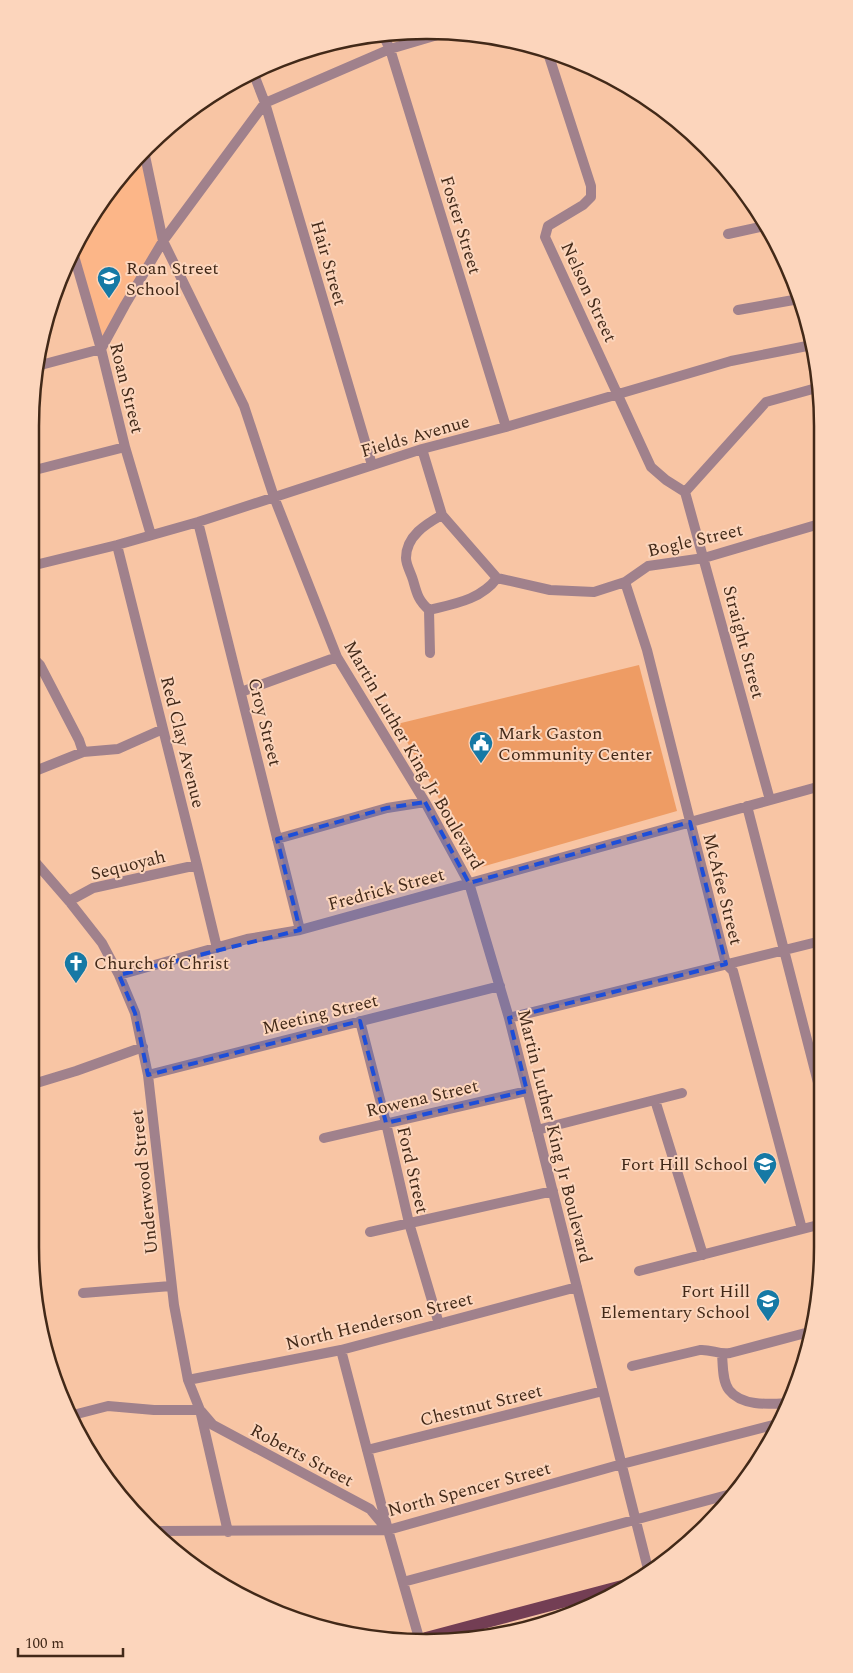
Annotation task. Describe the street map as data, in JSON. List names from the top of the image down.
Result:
{
  "streets": {
    "street": [
      "Foster Street",
      "Hair Street",
      "Nelson Street",
      "Roan Street",
      "Fields Avenue",
      "Bogle Street",
      "Straight Street",
      "Croy Street",
      "Red Clay Avenue",
      "Martin Luther King Jr Boulevard",
      "Sequoyah",
      "Fredrick Street",
      "McAfee Street",
      "Meeting Street",
      "Rowena Street",
      "Ford Street",
      "Underwood Street",
      "North Henderson Street",
      "Chestnut Street",
      "Roberts Street",
      "North Spencer Street"
    ]
  },
  "crossings": [
    ["Foster Street", "Fields Avenue"],
    ["Hair Street", "Fields Avenue"],
    ["Nelson Street", "Fields Avenue"],
    ["Roan Street", "Fields Avenue"],
    ["Fields Avenue", "Croy Street"],
    ["Fields Avenue", "Red Clay Avenue"],
    ["Fields Avenue", "Martin Luther King Jr Boulevard"],
    ["Bogle Street", "Straight Street"],
    ["Bogle Street", "McAfee Street"],
    ["Straight Street", "Fredrick Street"],
    ["Croy Street", "Fredrick Street"],
    ["Red Clay Avenue", "Sequoyah"],
    ["Red Clay Avenue", "Fredrick Street"],
    ["Martin Luther King Jr Boulevard", "Fredrick Street"],
    ["Martin Luther King Jr Boulevard", "Meeting Street"],
    ["Martin Luther King Jr Boulevard", "Rowena Street"],
    ["Martin Luther King Jr Boulevard", "North Henderson Street"],
    ["Martin Luther King Jr Boulevard", "Chestnut Street"],
    ["Martin Luther King Jr Boulevard", "North Spencer Street"],
    ["Sequoyah", "Underwood Street"],
    ["Fredrick Street", "McAfee Street"],
    ["Fredrick Street", "Underwood Street"],
    ["Meeting Street", "Ford Street"],
    ["Meeting Street", "Underwood Street"],
    ["Rowena Street", "Ford Street"],
    ["Ford Street", "North Henderson Street"],
    ["Underwood Street", "North Henderson Street"],
    ["Underwood Street", "Roberts Street"],
    ["Underwood Street", "North Spencer Street"],
    ["Roberts Street", "North Spencer Street"]
  ],
  "places": {
    "school or university": ["Roan Street School", "Fort Hill School", "Fort Hill Elementary School"],
    "public building": ["Mark Gaston Community Center"],
    "church": ["Church of Christ"]
  },
  "scale_bar": "100 m"
}
